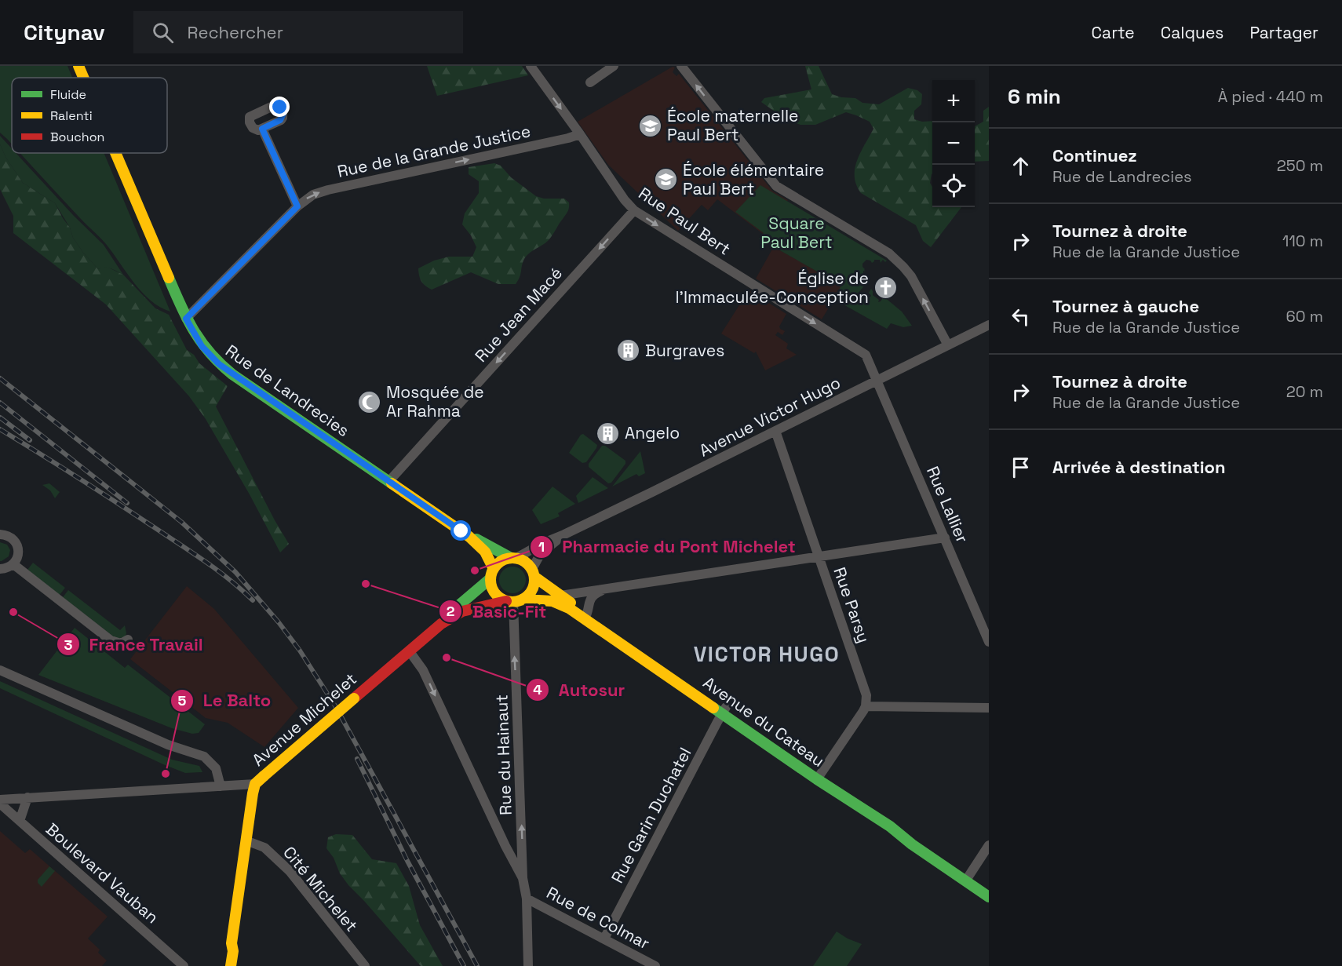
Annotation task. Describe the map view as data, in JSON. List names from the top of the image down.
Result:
{
  "streets": {
    "main road": ["Rue de Landrecies", "Avenue Michelet", "Avenue du Cateau"],
    "street": [
      "Rue de la Grande Justice",
      "Rue Paul Bert",
      "Rue Jean Macé",
      "Avenue Victor Hugo",
      "Rue Lallier",
      "Rue Parsy",
      "Rue du Hainaut",
      "Rue Garin Duchatel",
      "Boulevard Vauban",
      "Cité Michelet",
      "Rue de Colmar"
    ]
  },
  "crossings": [
    ["Rue de la Grande Justice", "Rue Paul Bert"],
    ["Rue de la Grande Justice", "Rue de Landrecies"],
    ["Rue Paul Bert", "Rue Jean Macé"],
    ["Rue Paul Bert", "Avenue Victor Hugo"],
    ["Rue Paul Bert", "Rue Lallier"],
    ["Rue Jean Macé", "Rue de Landrecies"],
    ["Rue de Landrecies", "Avenue Victor Hugo"],
    ["Rue de Landrecies", "Avenue Michelet"],
    ["Rue de Landrecies", "Avenue du Cateau"],
    ["Rue de Landrecies", "Rue du Hainaut"],
    ["Avenue Victor Hugo", "Rue Lallier"],
    ["Avenue Victor Hugo", "Rue Parsy"],
    ["Avenue Victor Hugo", "Avenue Michelet"],
    ["Avenue Victor Hugo", "Avenue du Cateau"],
    ["Avenue Victor Hugo", "Rue du Hainaut"],
    ["Avenue Michelet", "Avenue du Cateau"],
    ["Avenue Michelet", "Rue du Hainaut"],
    ["Avenue du Cateau", "Rue du Hainaut"],
    ["Avenue du Cateau", "Rue Garin Duchatel"],
    ["Rue Garin Duchatel", "Rue de Colmar"]
  ],
  "one_way": ["Rue de la Grande Justice", "Rue Paul Bert", "Rue Jean Macé"],
  "districts": ["VICTOR HUGO"],
  "parks": ["Square Paul Bert"],
  "places": {
    "school or university": ["École maternelle Paul Bert", "École élémentaire Paul Bert"],
    "church": ["Église de l’Immaculée-Conception"],
    "building": ["Burgraves", "Angelo"],
    "mosque": ["Mosquée de Ar Rahma"],
    "other": [
      "Pharmacie du Pont Michelet",
      "Basic-Fit",
      "France Travail",
      "Autosur",
      "Le Balto"
    ]
  },
  "legend": ["Fluide", "Ralenti", "Bouchon"],
  "page": {
    "header": "Citynav",
    "search": "Rechercher",
    "nav": ["Carte", "Calques", "Partager"],
    "heading": ["6 min", "À pied · 440 m"],
    "map_buttons": ["+", "−"],
    "list": [
      ["Continuez", "Rue de Landrecies", "250 m"],
      ["Tournez à droite", "Rue de la Grande Justice", "110 m"],
      ["Tournez à gauche", "Rue de la Grande Justice", "60 m"],
      ["Tournez à droite", "Rue de la Grande Justice", "20 m"],
      "Arrivée à destination"
    ]
  }
}
